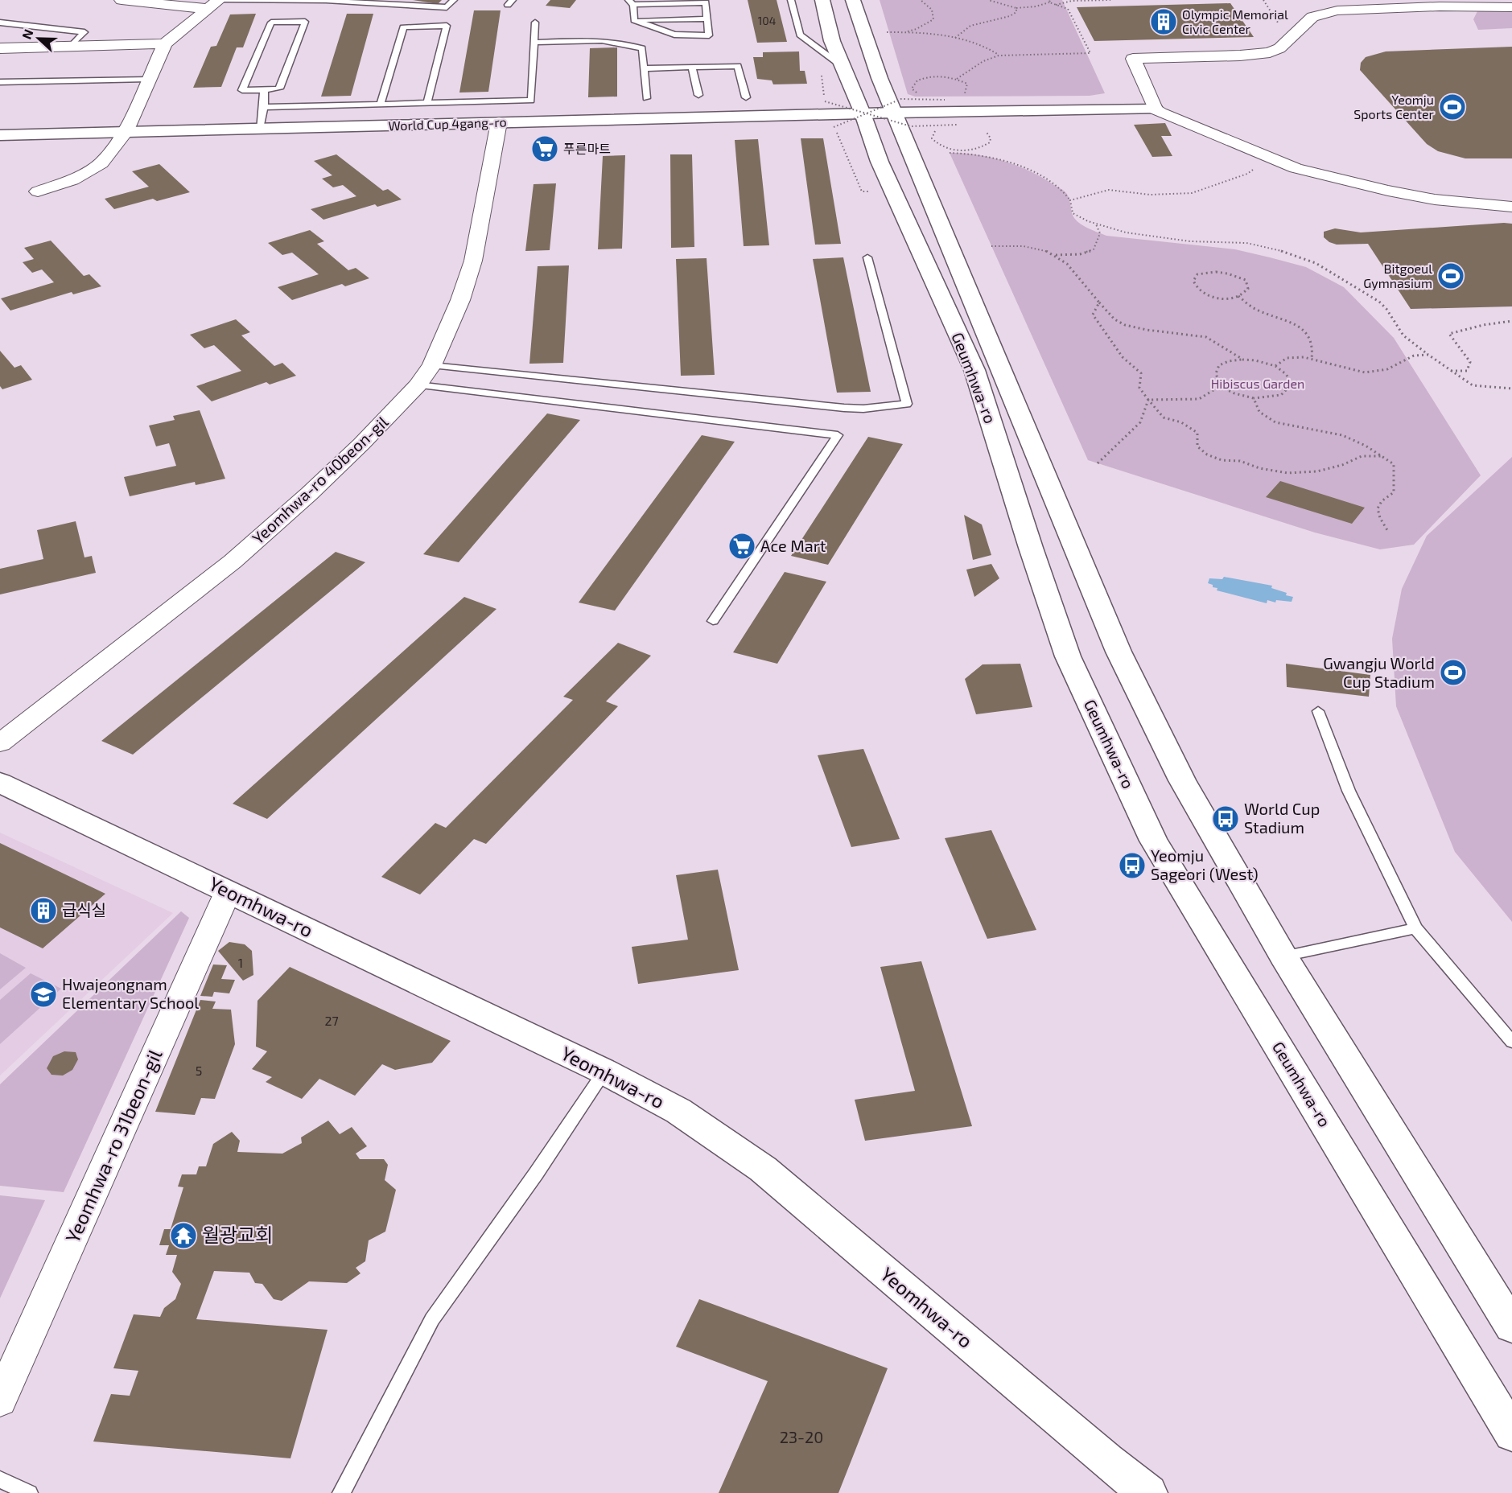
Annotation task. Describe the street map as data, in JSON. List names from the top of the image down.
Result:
{
  "streets": {
    "main road": ["World Cup 4gang-ro", "Geumhwa-ro", "Yeomhwa-ro"],
    "street": ["Yeomhwa-ro 40beon-gil", "Yeomhwa-ro 31beon-gil"]
  },
  "crossings": [
    ["World Cup 4gang-ro", "Geumhwa-ro"],
    ["World Cup 4gang-ro", "Yeomhwa-ro 40beon-gil"],
    ["Yeomhwa-ro", "Yeomhwa-ro 31beon-gil"]
  ],
  "parks": ["Hibiscus Garden"],
  "places": {
    "building": ["Olympic Memorial Civic Center", "급식실"],
    "sports": ["Yeomju Sports Center", "Bitgoeul Gymnasium", "Gwangju World Cup Stadium"],
    "supermarket": ["푸른마트", "Ace Mart"],
    "bus stop": ["World Cup Stadium", "Yeomju Sageori (West)"],
    "school or university": ["Hwajeongnam Elementary School"],
    "temple": ["월광교회"]
  },
  "house_numbers": [
    "104",
    "1",
    "27",
    "5",
    "23-20"
  ],
  "north": "left"
}
